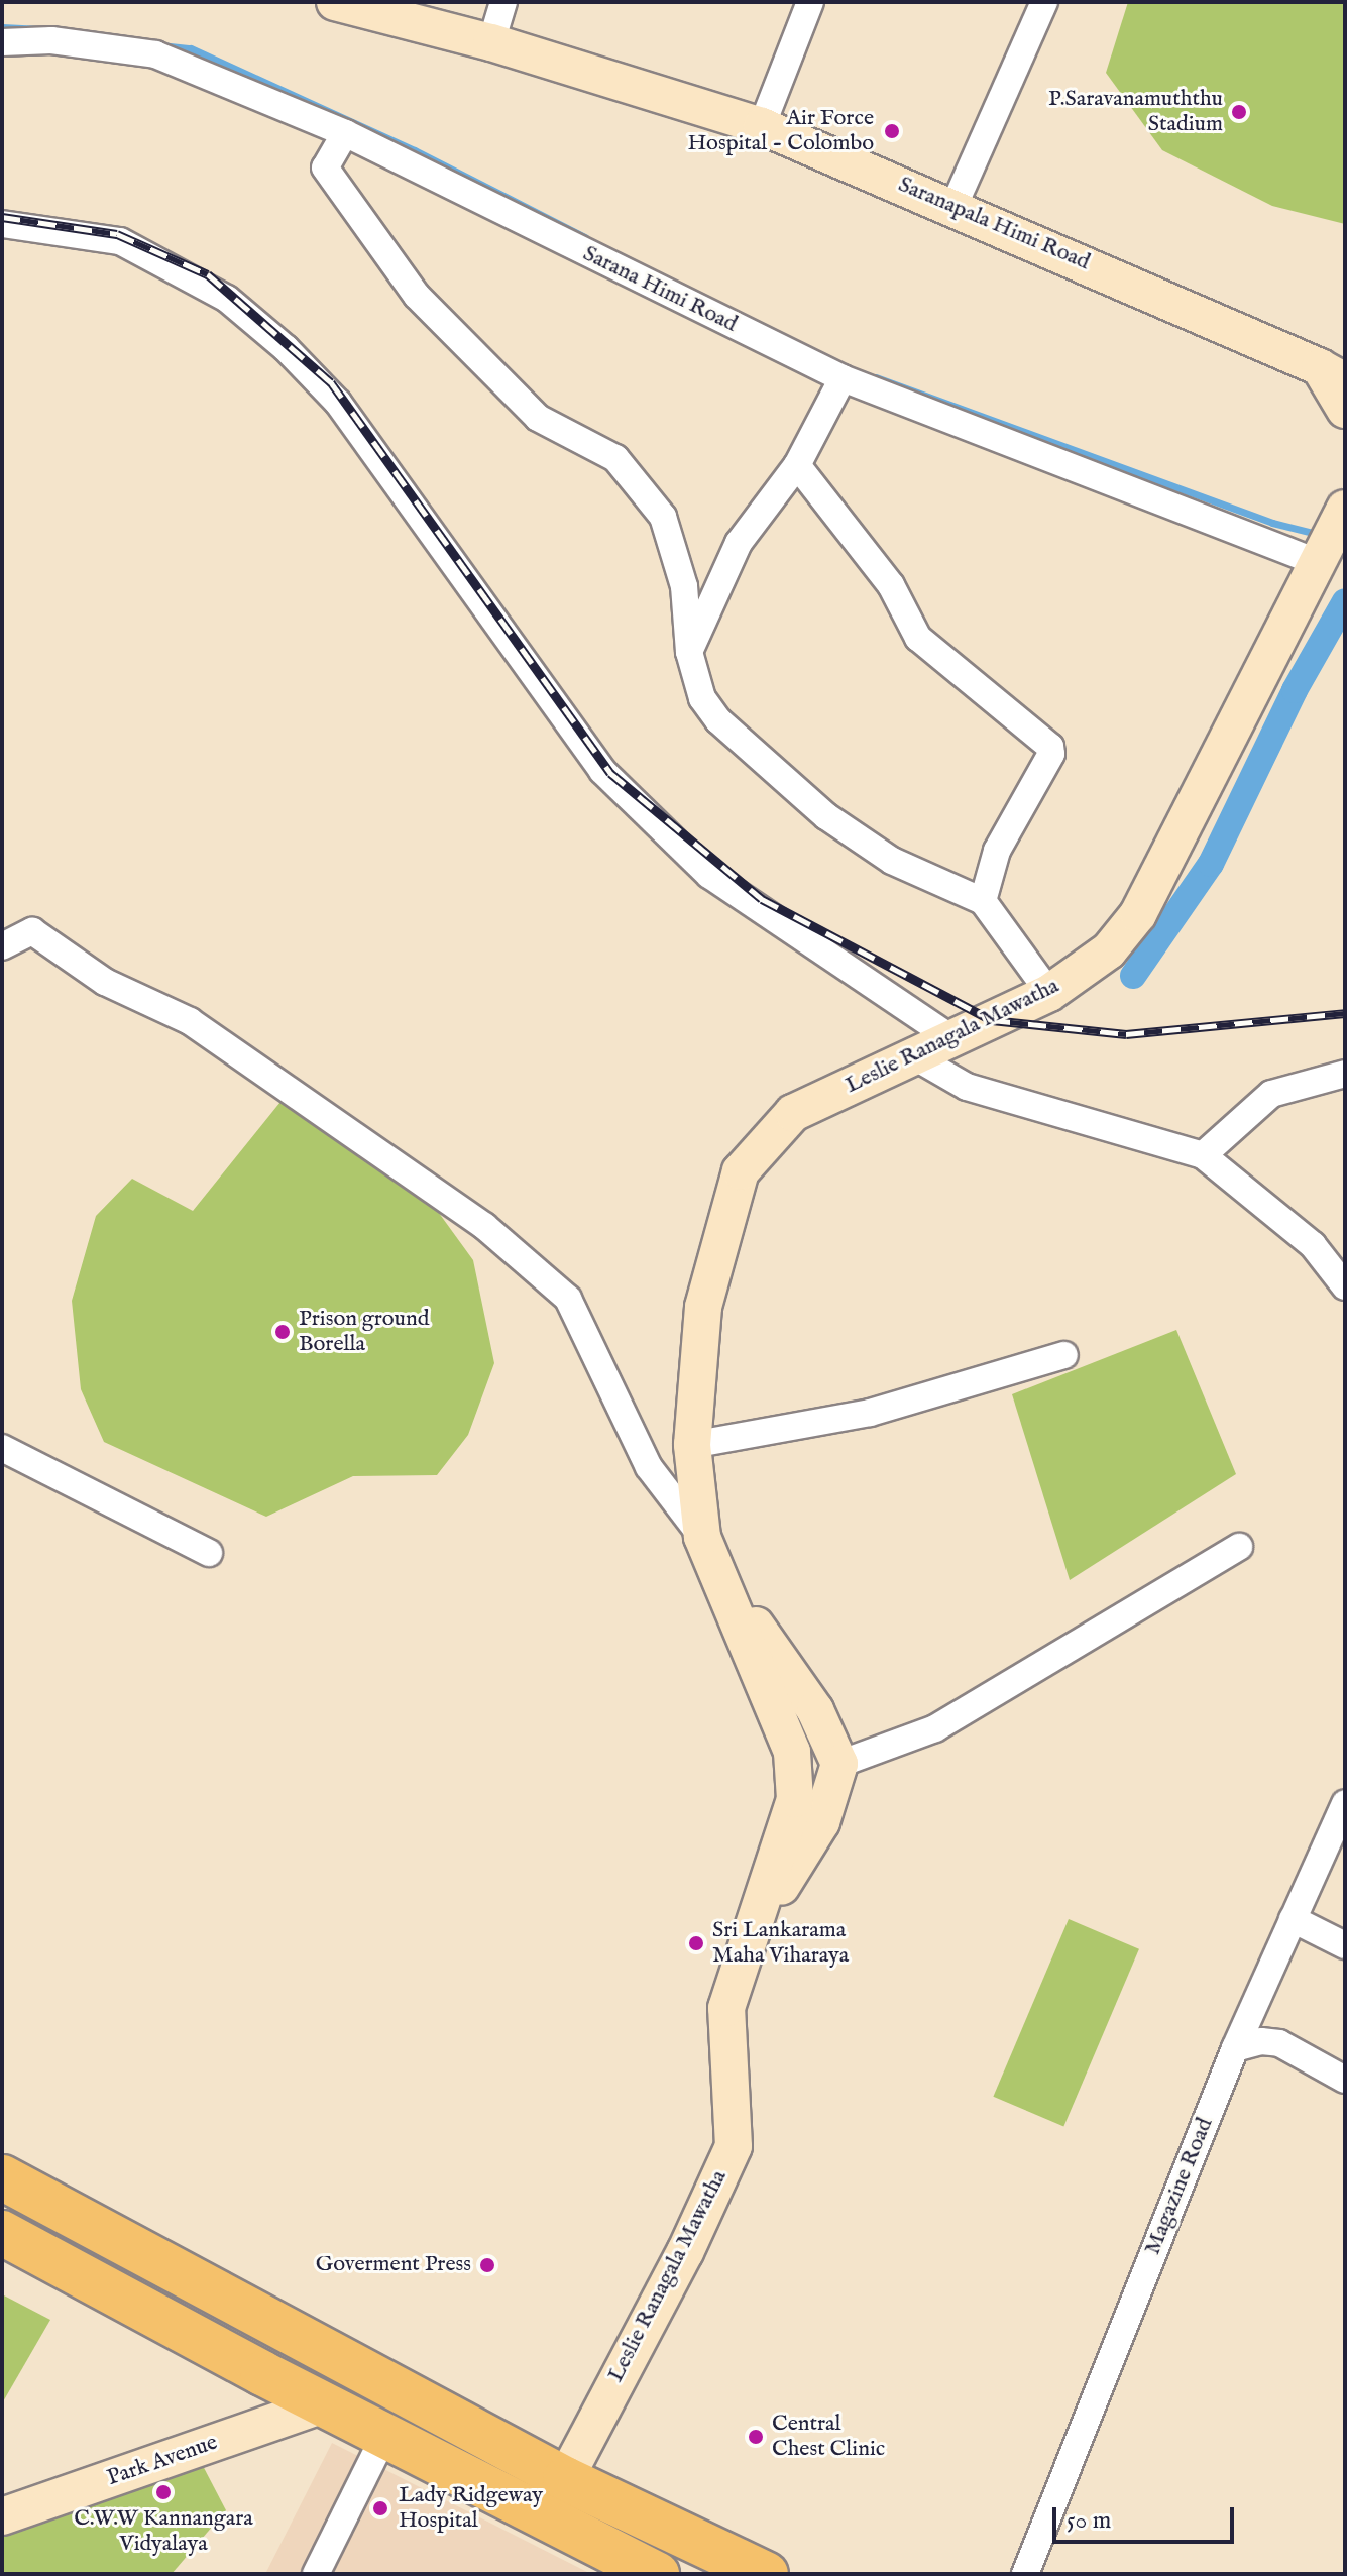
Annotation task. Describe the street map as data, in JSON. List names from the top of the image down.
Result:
{
  "streets": {
    "street": [
      "Saranapala Himi Road",
      "Sarana Himi Road",
      "Leslie Ranagala Mawatha",
      "Magazine Road",
      "Park Avenue"
    ]
  },
  "crossings": [
    ["Sarana Himi Road", "Leslie Ranagala Mawatha"]
  ],
  "places": [
    "P.Saravanamuththu Stadium",
    "Air Force Hospital - Colombo",
    "Prison ground Borella",
    "Sri Lankarama Maha Viharaya",
    "Goverment Press",
    "Central Chest Clinic",
    "C.W.W Kannangara Vidyalaya",
    "Lady Ridgeway Hospital"
  ],
  "scale_bar": "50 m"
}
